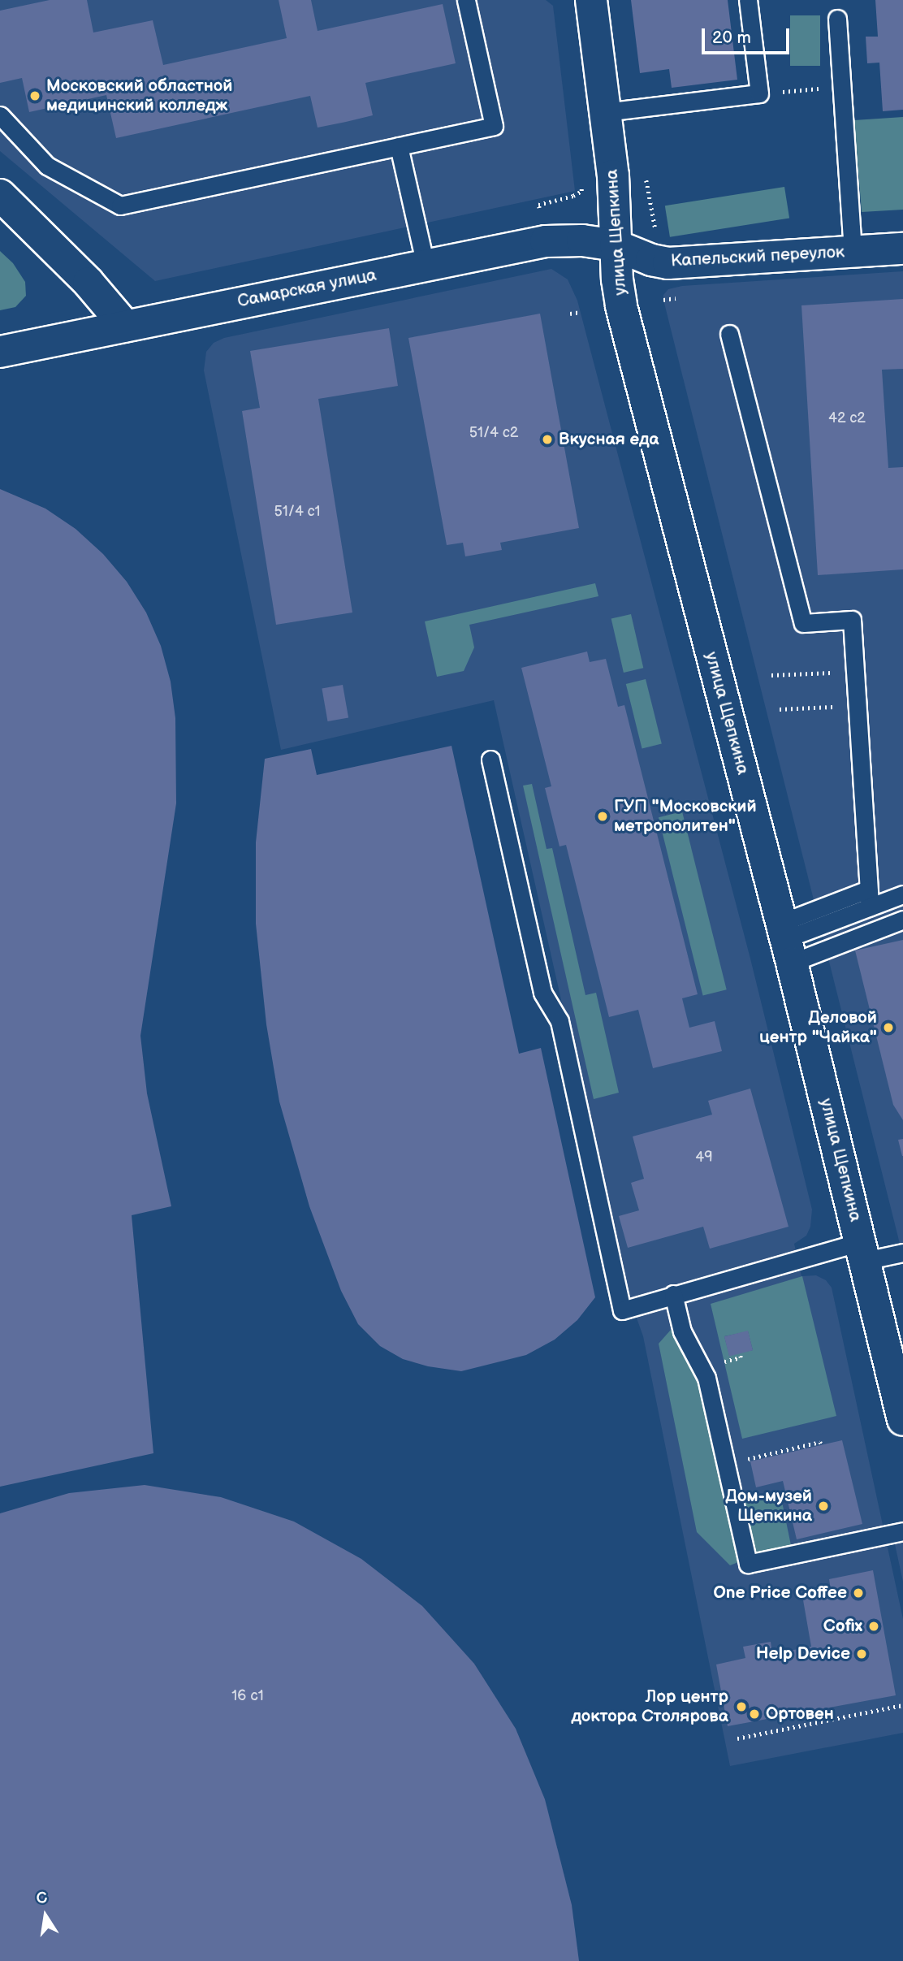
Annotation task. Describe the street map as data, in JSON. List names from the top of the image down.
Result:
{
  "streets": {
    "street": ["улица Щепкина", "Капельский переулок", "Самарская улица"]
  },
  "crossings": [
    ["улица Щепкина", "Капельский переулок"],
    ["улица Щепкина", "Самарская улица"],
    ["Капельский переулок", "Самарская улица"]
  ],
  "places": [
    "Московский областной медицинский колледж",
    "Вкусная еда",
    "ГУП \"Московский метрополитен\"",
    "Деловой центр \"Чайка\"",
    "Дом-музей Щепкина",
    "One Price Coffee",
    "Cofix",
    "Help Device",
    "Лор центр доктора Столярова",
    "Ортовен"
  ],
  "house_numbers": [
    "42 с2",
    "51/4 с2",
    "51/4 с1",
    "49",
    "16 c1"
  ],
  "scale_bar": "20 m",
  "north": "top"
}
